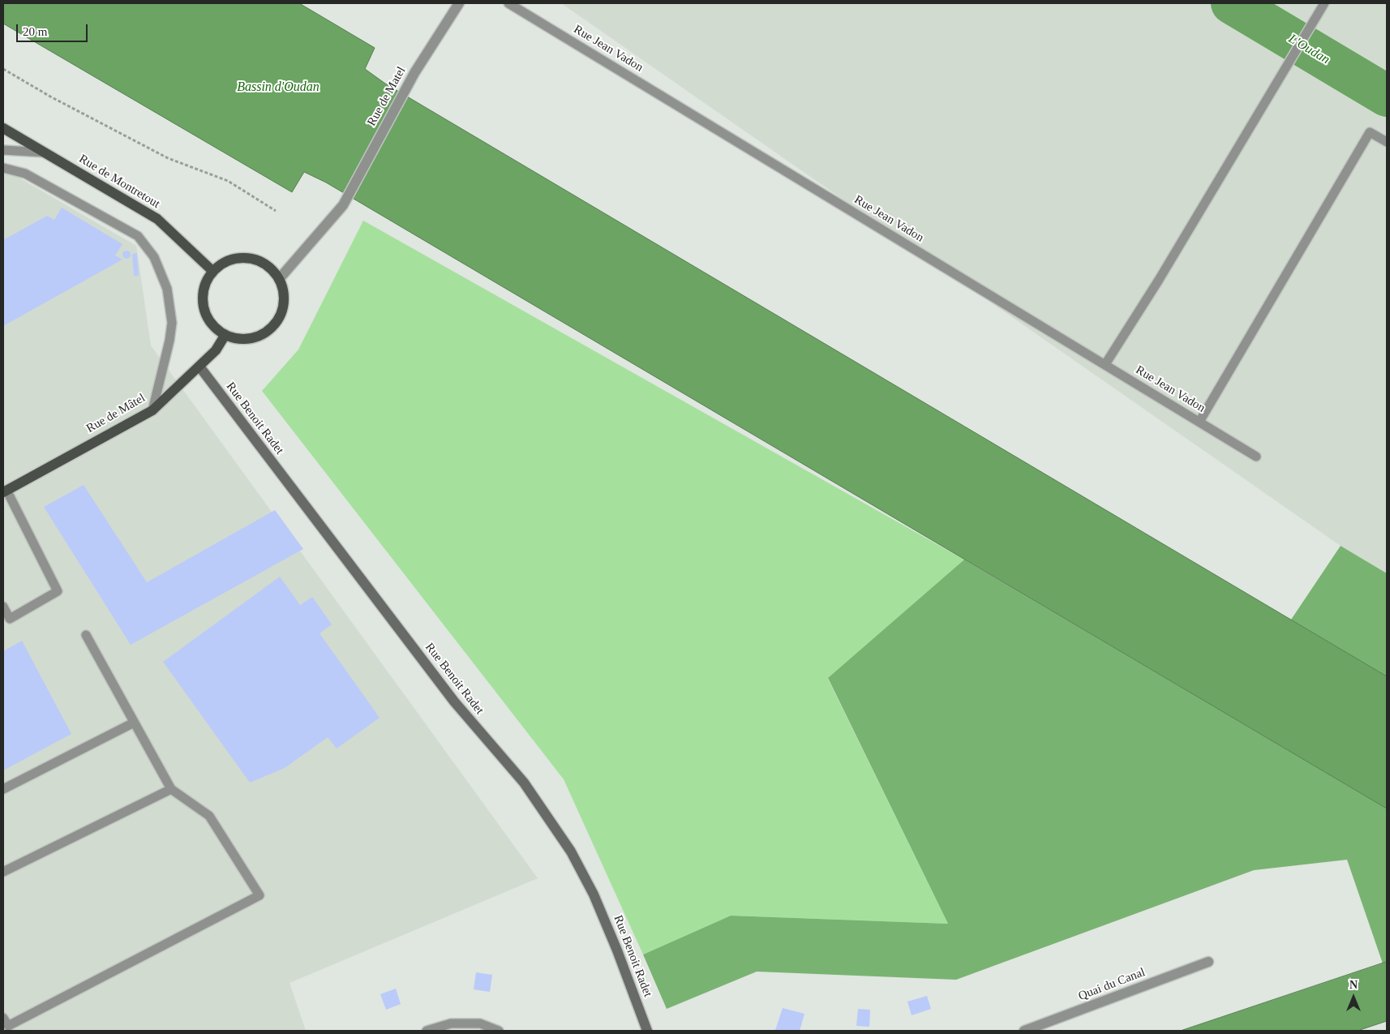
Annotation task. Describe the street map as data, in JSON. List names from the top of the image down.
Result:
{
  "streets": {
    "main road": ["Rue de Montretout", "Rue de Mâtel"],
    "street": ["Rue de Matel", "Rue Benoit Radet", "Quai du Canal"],
    "lane": ["Rue Jean Vadon"]
  },
  "crossings": [
    ["Rue de Matel", "Rue de Montretout"],
    ["Rue de Matel", "Rue de Mâtel"],
    ["Rue de Montretout", "Rue de Mâtel"],
    ["Rue de Mâtel", "Rue Benoit Radet"]
  ],
  "water": ["L'Oudan", "Bassin d'Oudan"],
  "scale_bar": "20 m",
  "north": "top"
}
